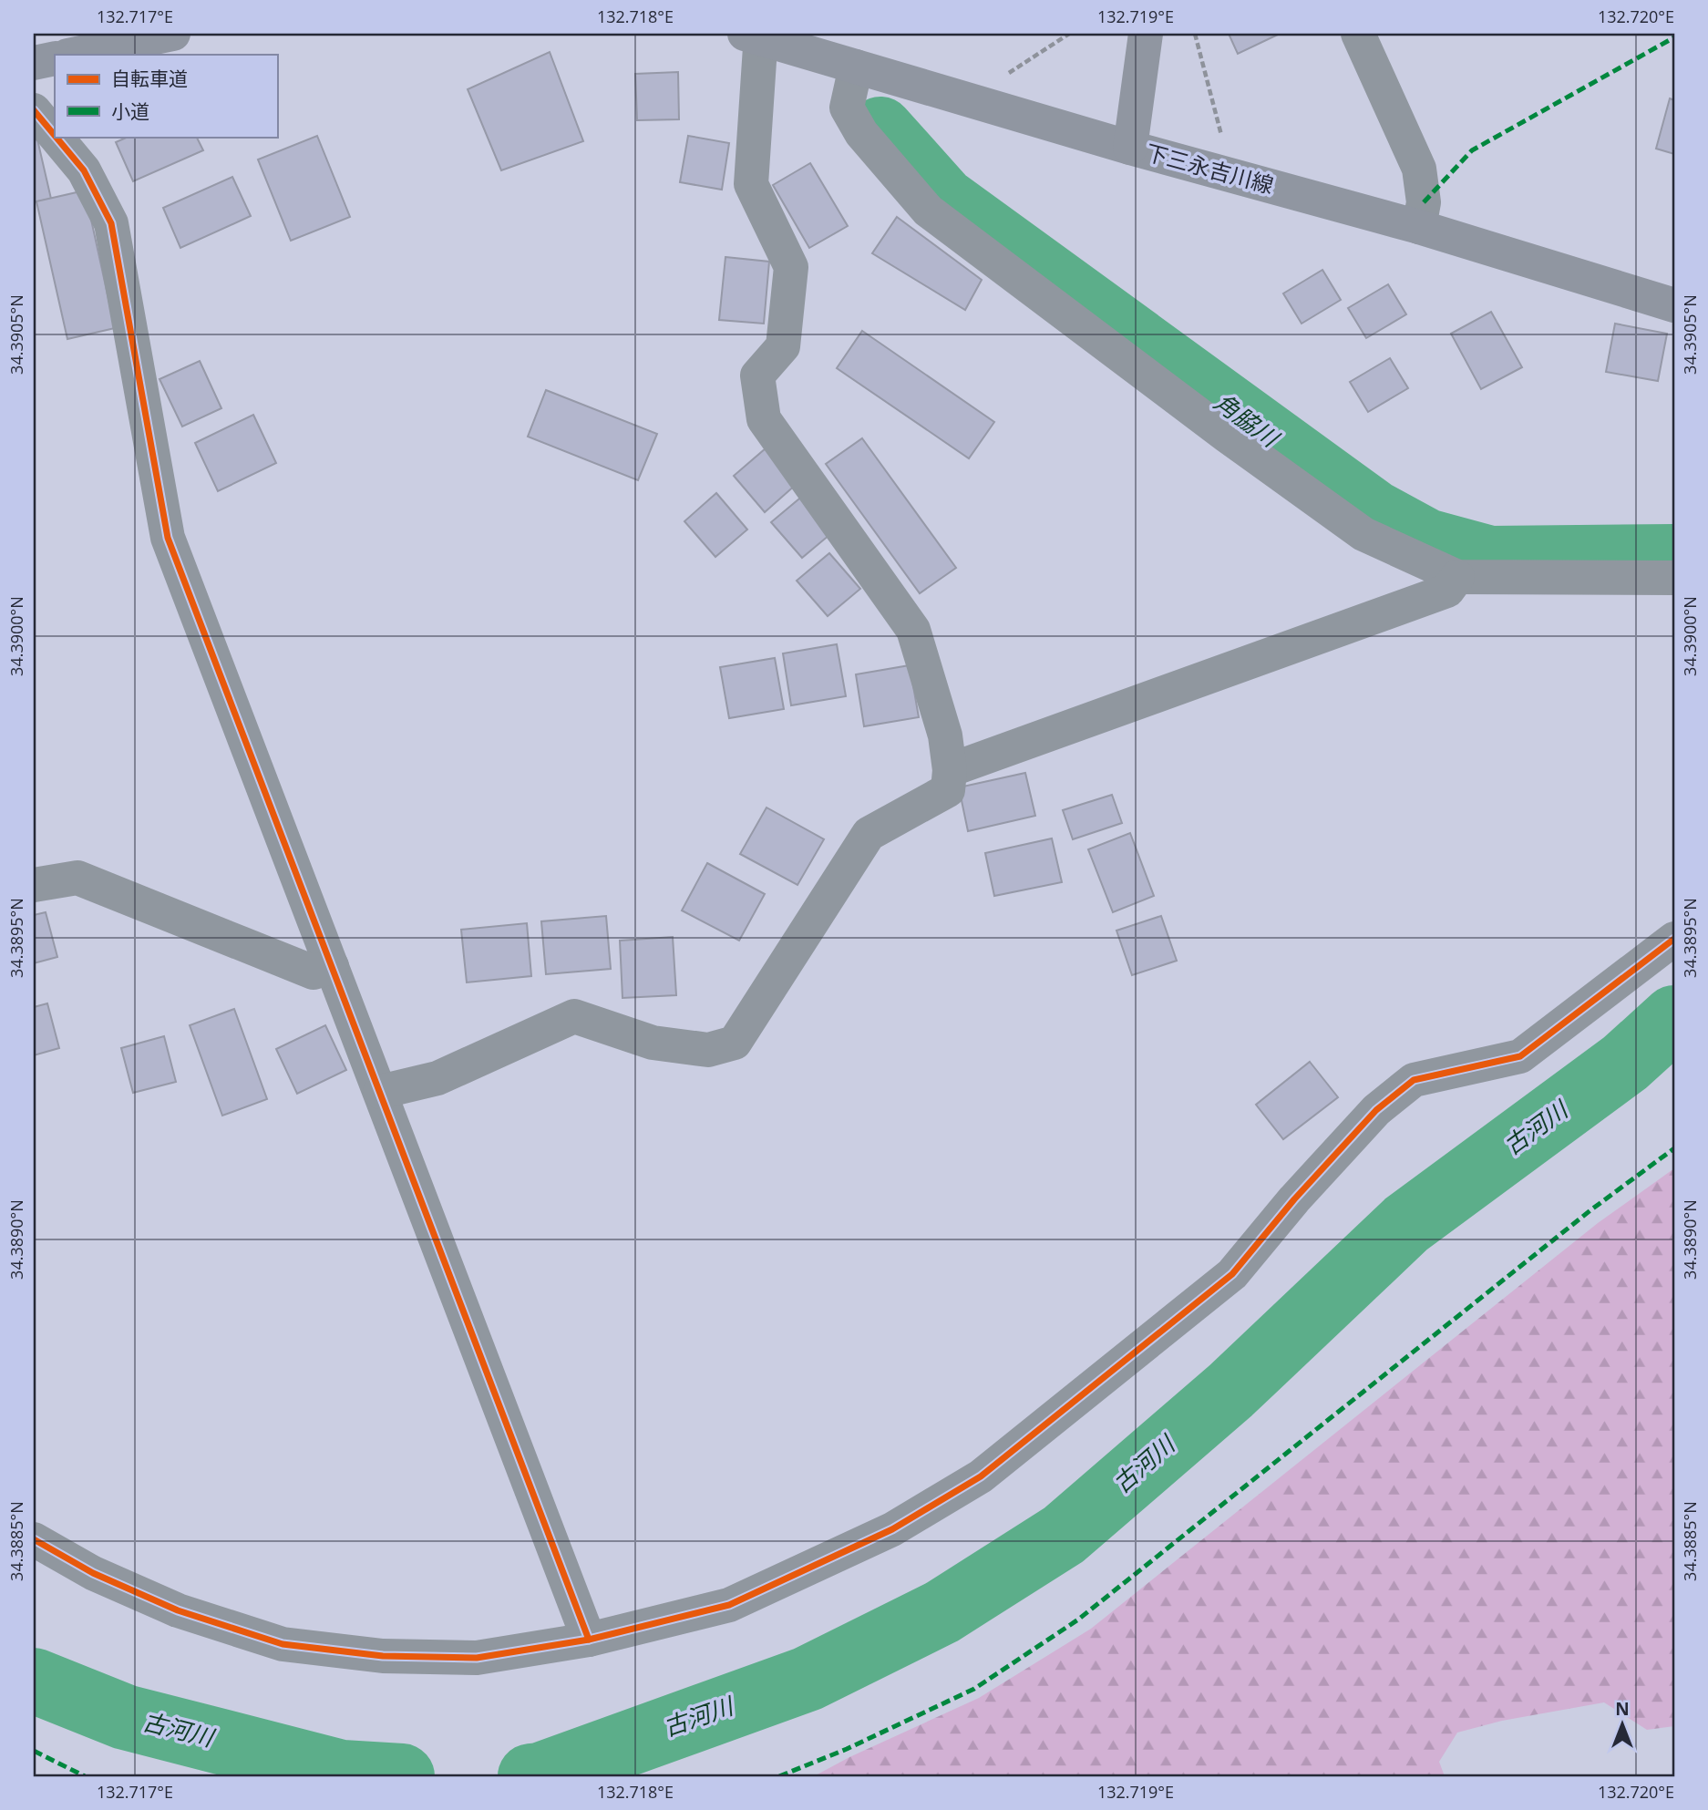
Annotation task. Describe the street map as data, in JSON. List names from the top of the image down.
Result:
{
  "streets": {
    "main road": ["下三永吉川線"]
  },
  "water": ["角脇川", "古河川"],
  "legend": ["自転車道", "小道"],
  "north": "top",
  "coordinates": [
    "132.717°E",
    "132.718°E",
    "132.719°E",
    "132.720°E",
    "34.3905°N",
    "34.3900°N",
    "34.3895°N",
    "34.3890°N",
    "34.3885°N"
  ]
}
